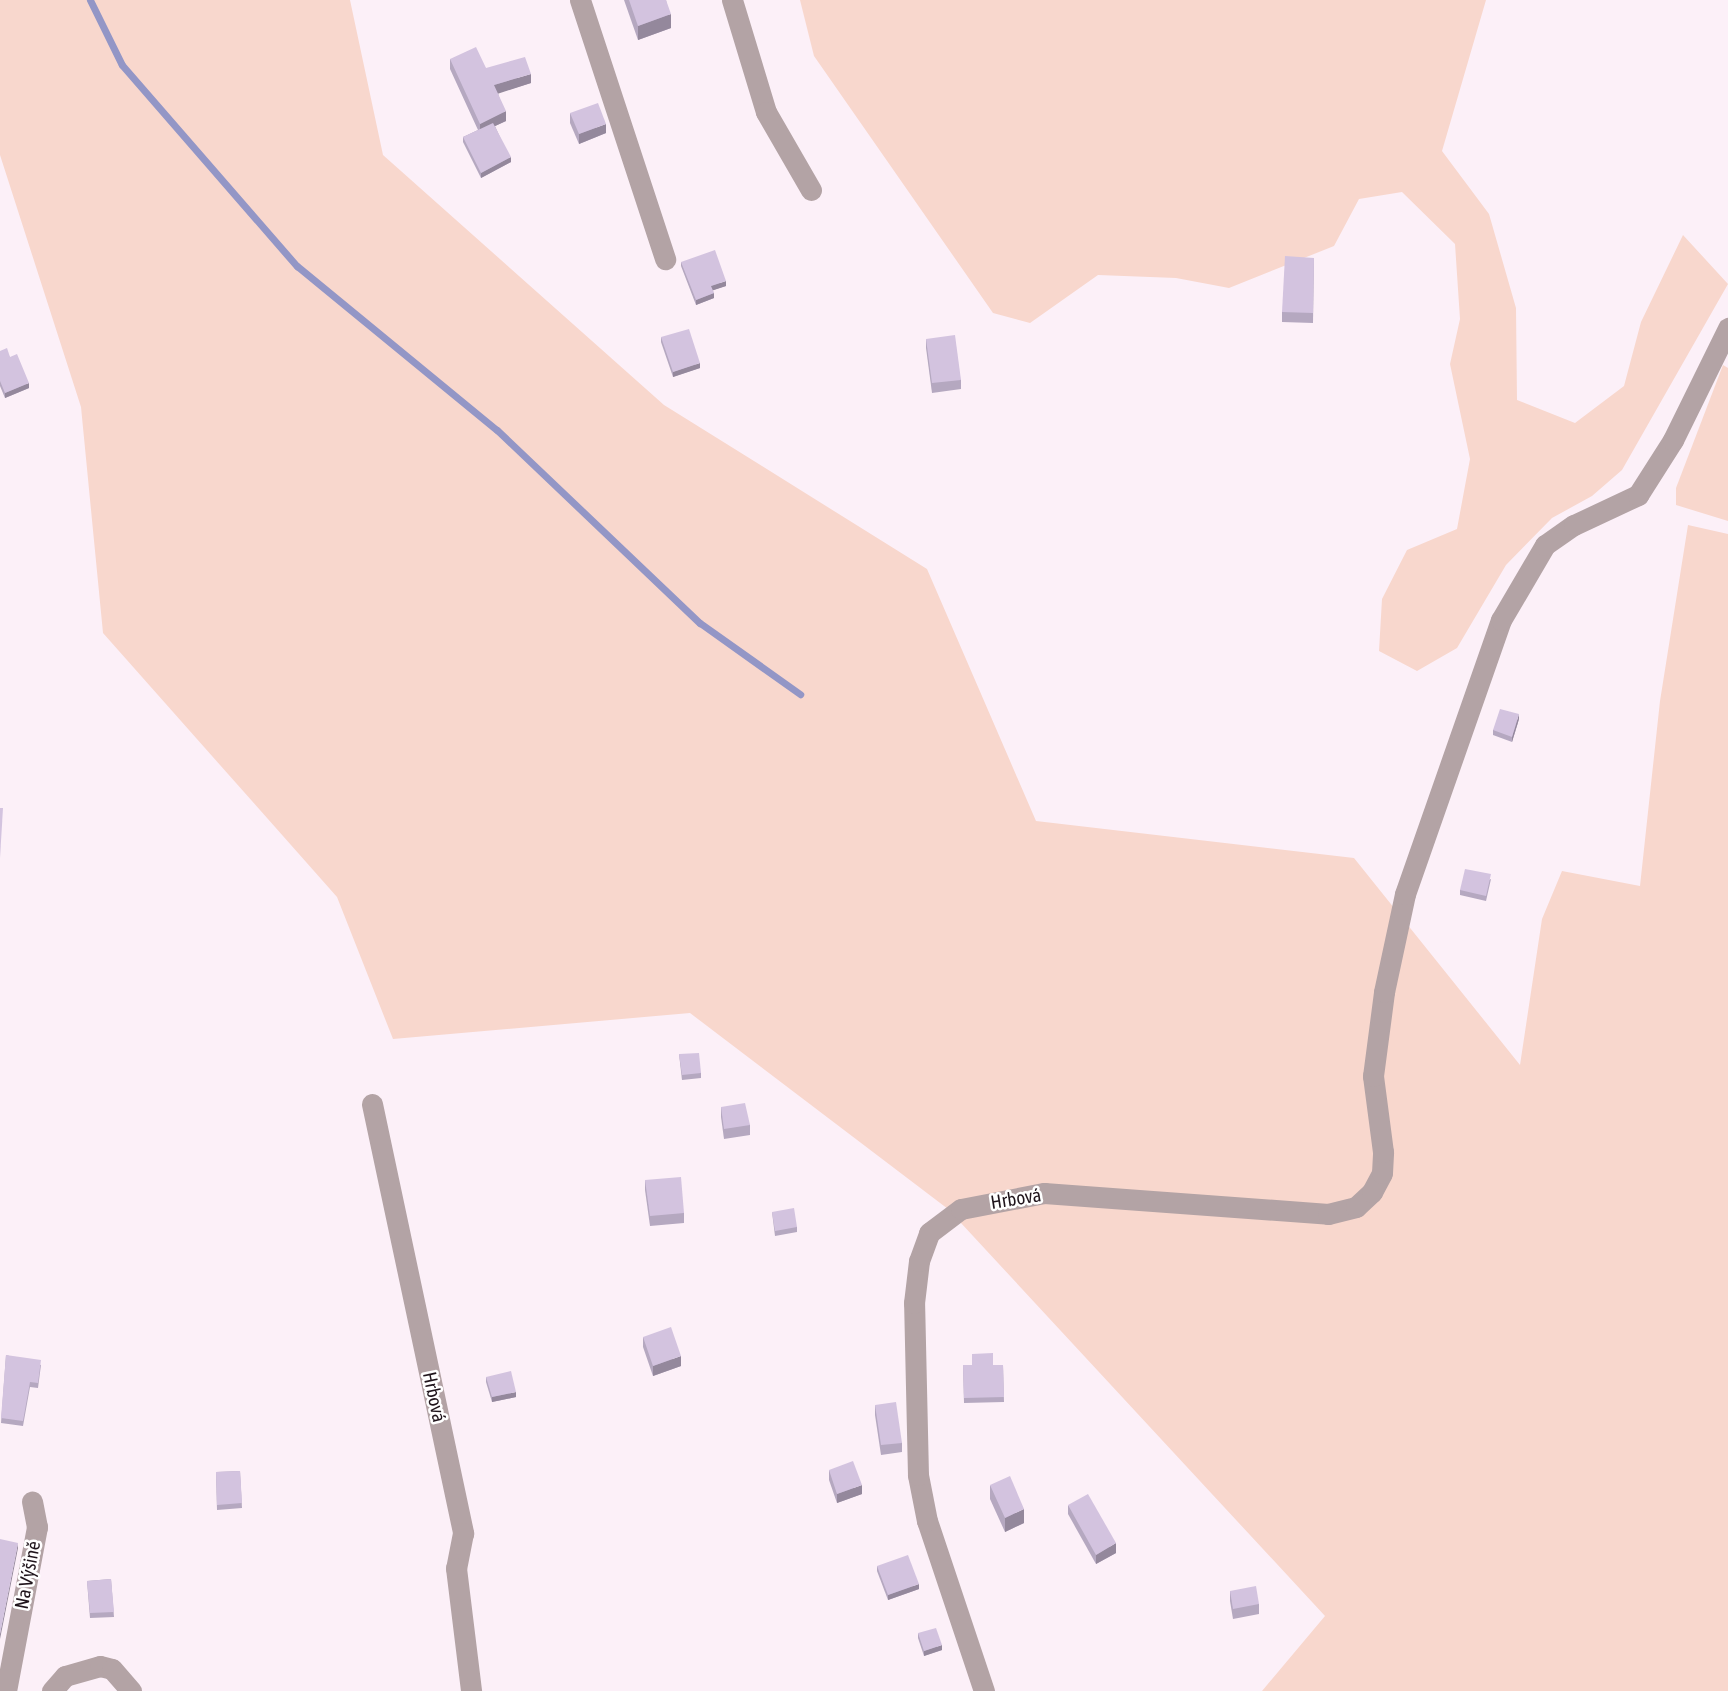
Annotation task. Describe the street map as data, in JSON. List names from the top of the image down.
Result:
{
  "streets": {
    "street": ["Hrbová", "Na Výšině"]
  }
}
